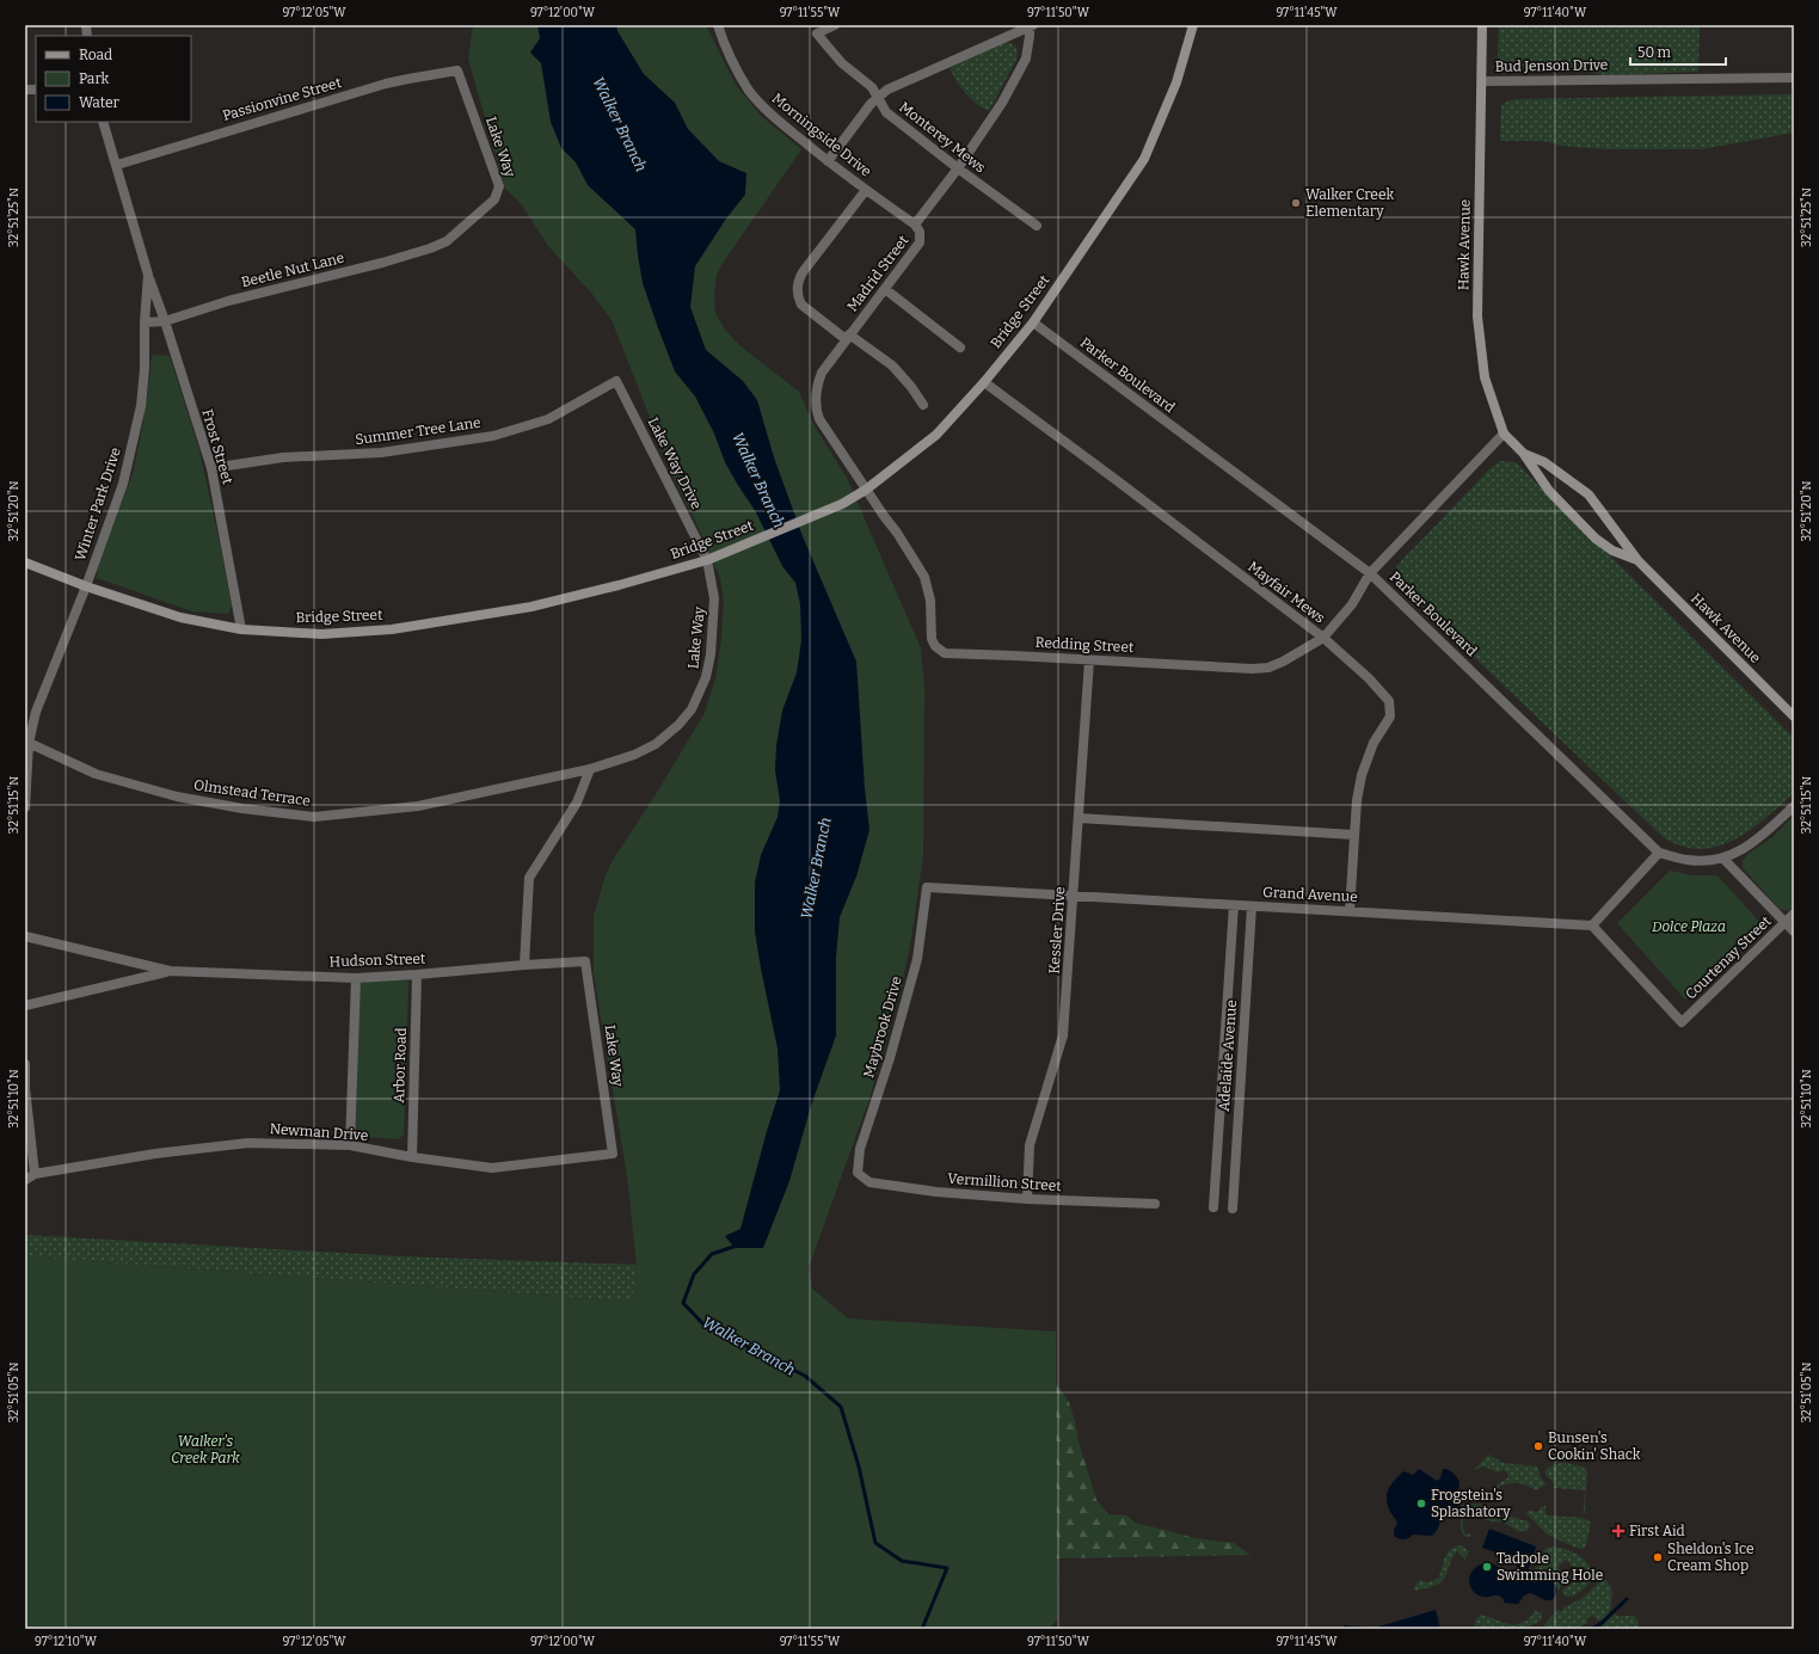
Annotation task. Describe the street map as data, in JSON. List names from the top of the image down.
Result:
{
  "streets": {
    "street": [
      "Bud Jenson Drive",
      "Passionvine Street",
      "Morningside Drive",
      "Monterey Mews",
      "Lake Way",
      "Hawk Avenue",
      "Beetle Nut Lane",
      "Madrid Street",
      "Bridge Street",
      "Parker Boulevard",
      "Summer Tree Lane",
      "Frost Street",
      "Lake Way Drive",
      "Winter Park Drive",
      "Mayfair Mews",
      "Redding Street",
      "Olmstead Terrace",
      "Grand Avenue",
      "Kessler Drive",
      "Courtenay Street",
      "Hudson Street",
      "Maybrook Drive",
      "Adelaide Avenue",
      "Arbor Road",
      "Newman Drive",
      "Vermillion Street"
    ]
  },
  "crossings": [
    ["Bud Jenson Drive", "Hawk Avenue"],
    ["Passionvine Street", "Lake Way"],
    ["Passionvine Street", "Winter Park Drive"],
    ["Morningside Drive", "Madrid Street"],
    ["Monterey Mews", "Madrid Street"],
    ["Lake Way", "Beetle Nut Lane"],
    ["Lake Way", "Bridge Street"],
    ["Lake Way", "Lake Way Drive"],
    ["Lake Way", "Olmstead Terrace"],
    ["Lake Way", "Hudson Street"],
    ["Lake Way", "Newman Drive"],
    ["Hawk Avenue", "Redding Street"],
    ["Beetle Nut Lane", "Frost Street"],
    ["Beetle Nut Lane", "Winter Park Drive"],
    ["Madrid Street", "Bridge Street"],
    ["Madrid Street", "Redding Street"],
    ["Bridge Street", "Parker Boulevard"],
    ["Bridge Street", "Frost Street"],
    ["Bridge Street", "Lake Way Drive"],
    ["Bridge Street", "Winter Park Drive"],
    ["Bridge Street", "Mayfair Mews"],
    ["Bridge Street", "Redding Street"],
    ["Parker Boulevard", "Redding Street"],
    ["Summer Tree Lane", "Frost Street"],
    ["Summer Tree Lane", "Lake Way Drive"],
    ["Frost Street", "Winter Park Drive"],
    ["Winter Park Drive", "Olmstead Terrace"],
    ["Mayfair Mews", "Redding Street"],
    ["Mayfair Mews", "Grand Avenue"],
    ["Redding Street", "Kessler Drive"],
    ["Grand Avenue", "Kessler Drive"],
    ["Grand Avenue", "Courtenay Street"],
    ["Grand Avenue", "Maybrook Drive"],
    ["Grand Avenue", "Adelaide Avenue"],
    ["Kessler Drive", "Vermillion Street"],
    ["Hudson Street", "Arbor Road"],
    ["Maybrook Drive", "Vermillion Street"],
    ["Arbor Road", "Newman Drive"]
  ],
  "water": ["Walker Branch"],
  "parks": ["Dolce Plaza", "Walker's Creek Park"],
  "places": {
    "other": [
      "Walker Creek Elementary",
      "Bunsen's Cookin' Shack",
      "Frogstein's Splashatory",
      "Sheldon's Ice Cream Shop",
      "Tadpole Swimming Hole"
    ],
    "health": ["First Aid"]
  },
  "legend": ["Road", "Park", "Water"],
  "scale_bar": "50 m",
  "coordinates": [
    "97°12'05\"W",
    "97°12'00\"W",
    "97°11'55\"W",
    "97°11'50\"W",
    "97°11'45\"W",
    "97°11'40\"W",
    "32°51'25\"N",
    "32°51'20\"N",
    "32°51'15\"N",
    "32°51'10\"N",
    "32°51'05\"N",
    "97°12'10\"W"
  ]
}
